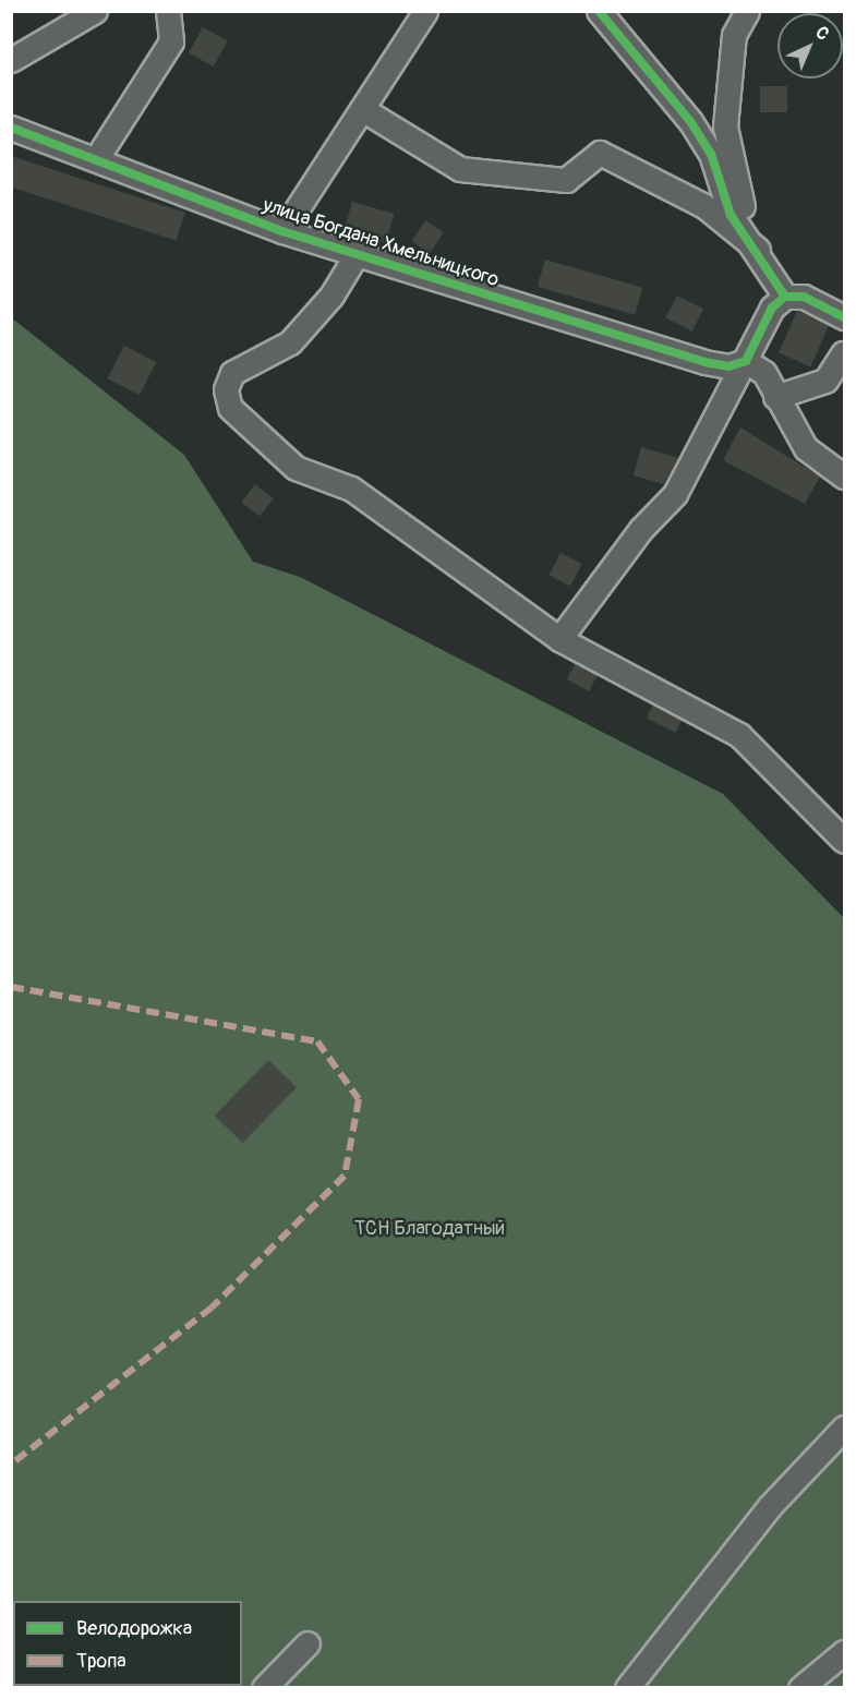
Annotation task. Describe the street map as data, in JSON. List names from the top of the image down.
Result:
{
  "streets": {
    "street": ["улица Богдана Хмельницкого"]
  },
  "parks": ["ТСН Благодатный"],
  "legend": ["Велодорожка", "Тропа"],
  "north": "top right"
}
